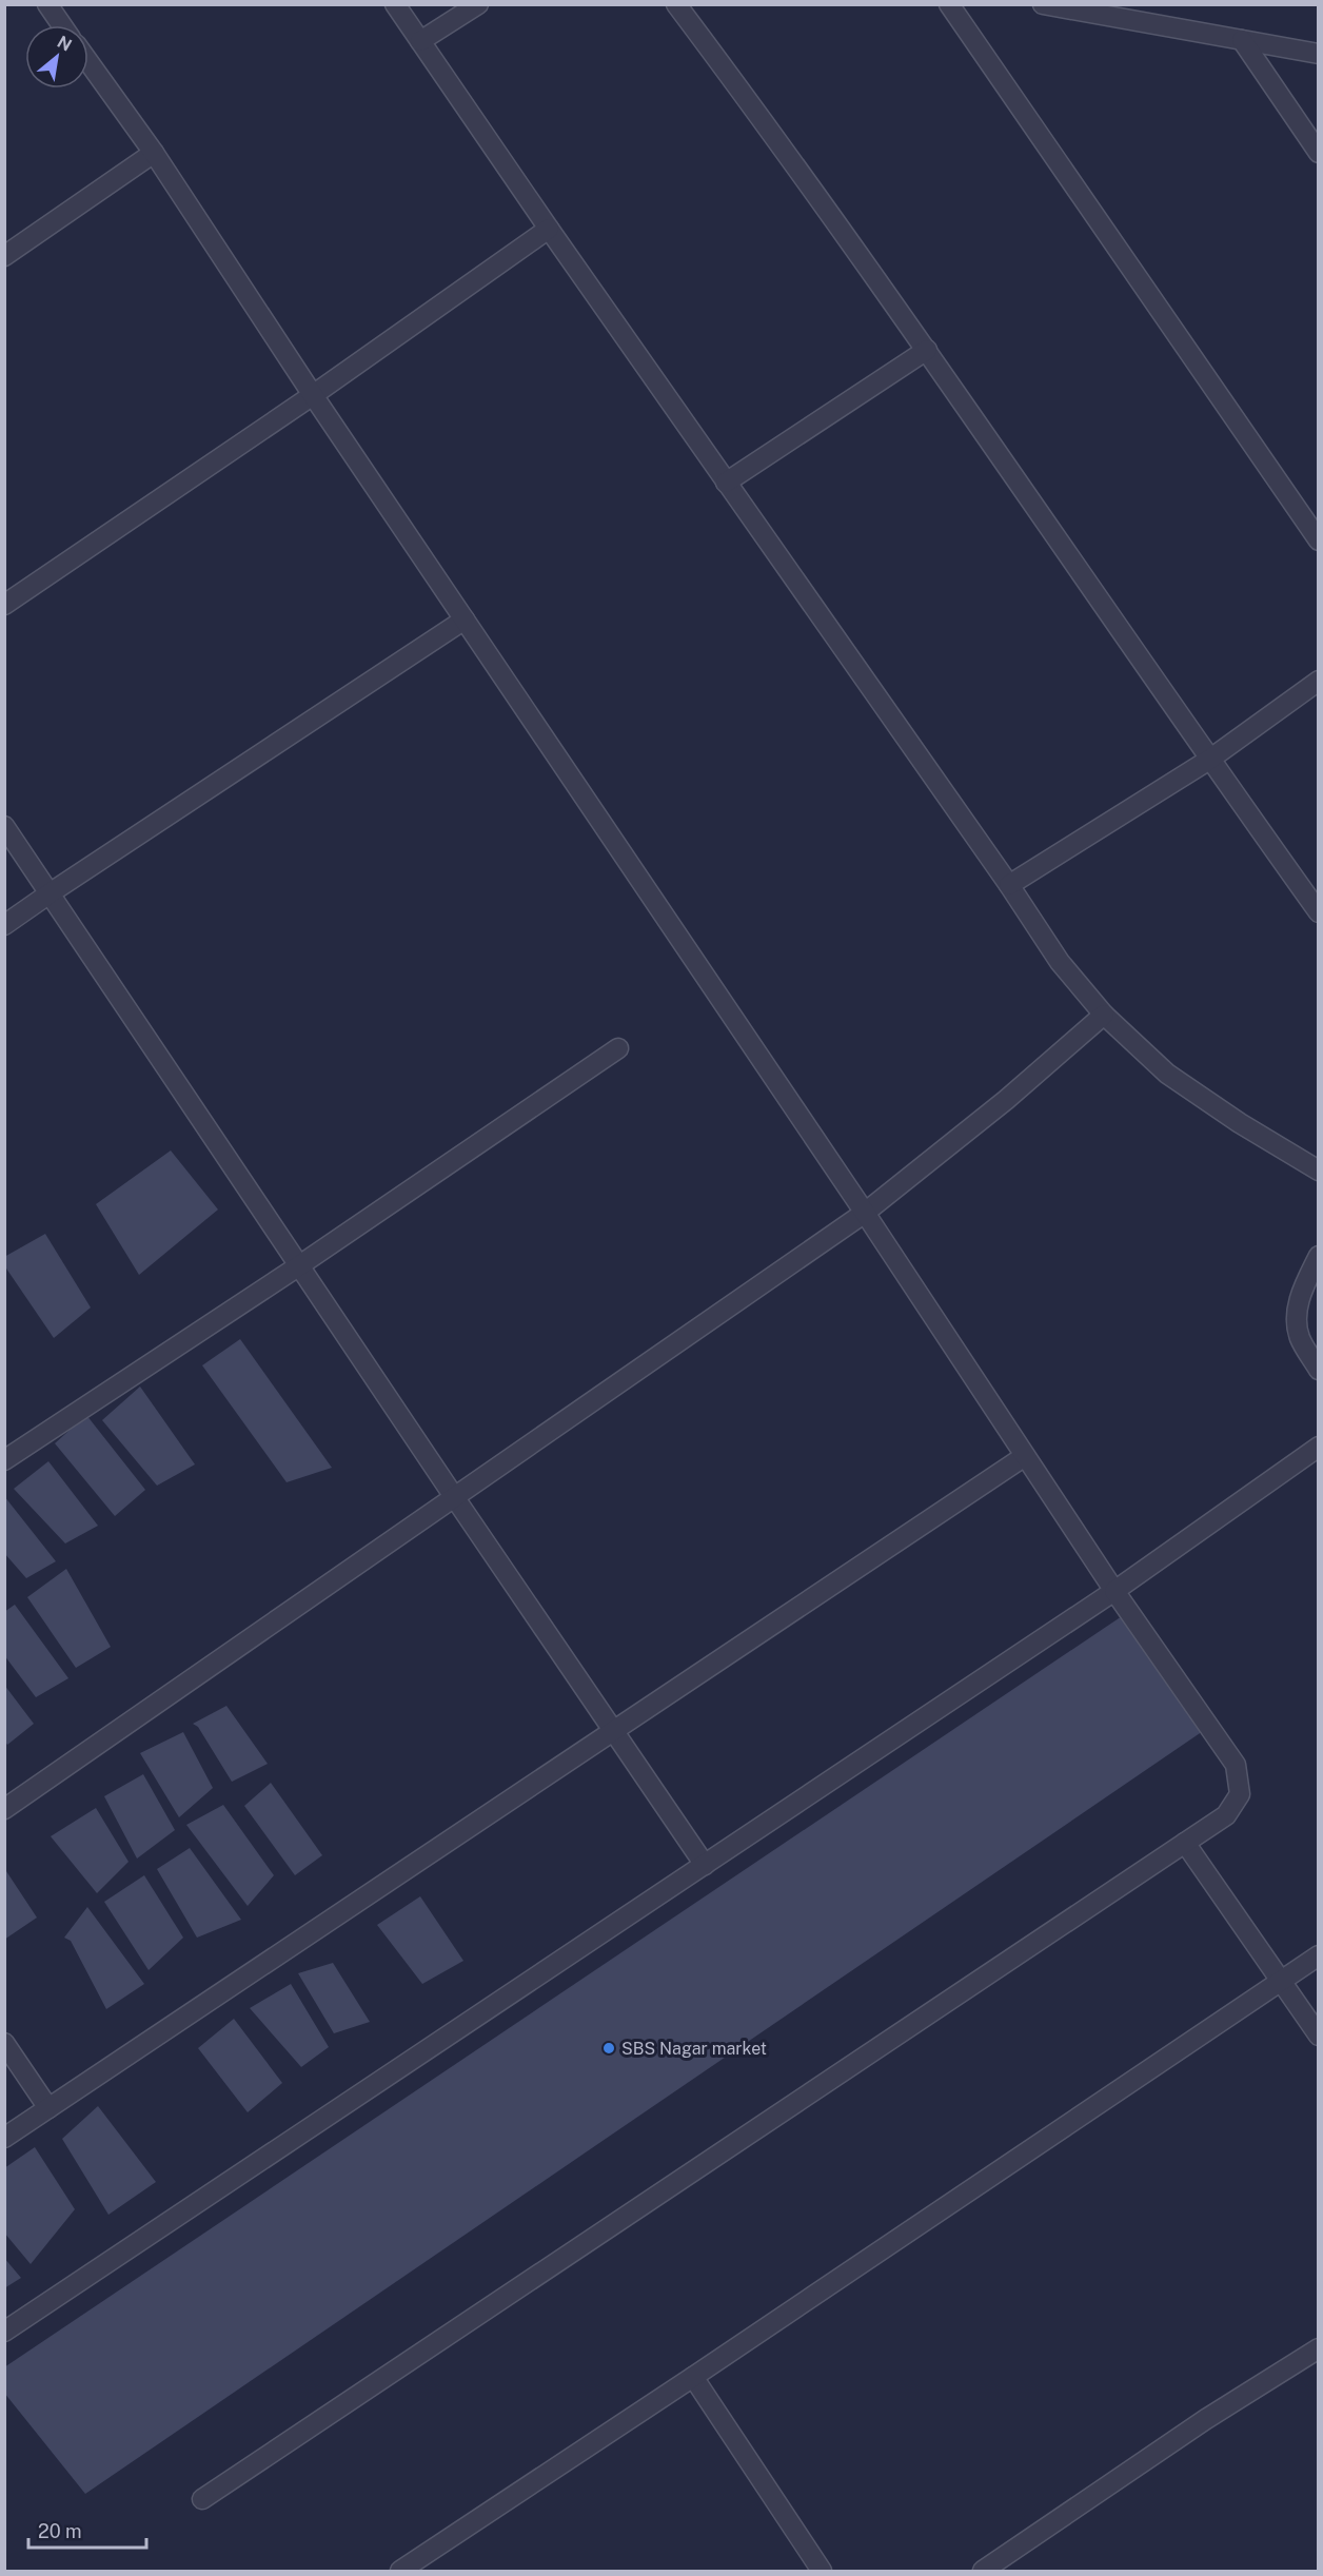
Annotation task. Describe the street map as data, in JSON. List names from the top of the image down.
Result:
{
  "places": ["SBS Nagar market"],
  "scale_bar": "20 m",
  "north": "top right"
}
